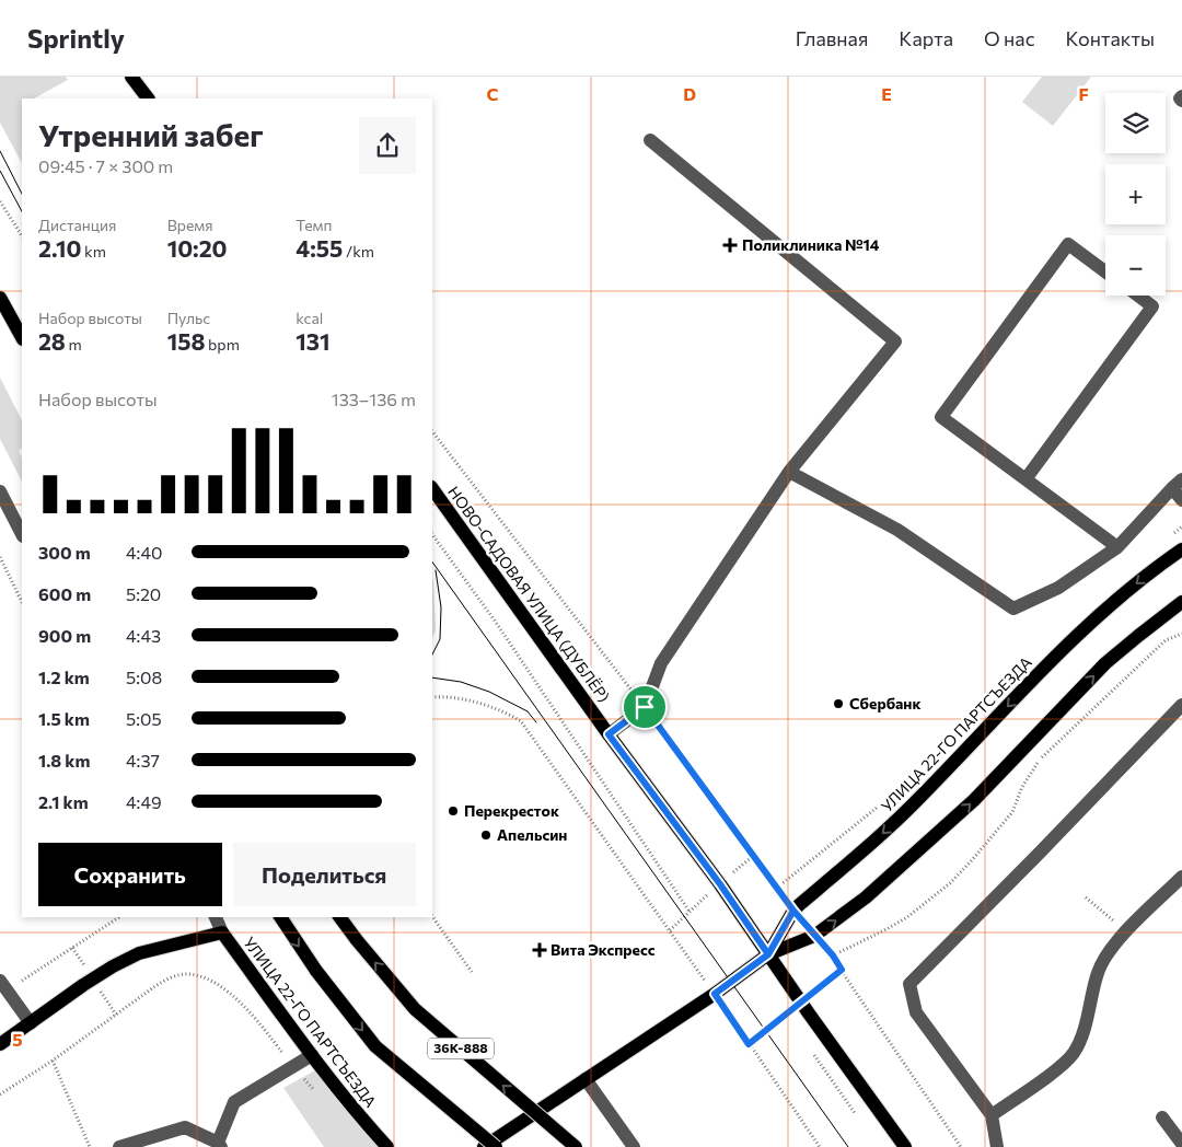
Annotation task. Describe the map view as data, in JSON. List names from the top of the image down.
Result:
{
  "streets": {
    "main road": ["НОВО-САДОВАЯ УЛИЦА (ДУБЛЁР)", "УЛИЦА 22-ГО ПАРТСЪЕЗДА", "36К-888"]
  },
  "crossings": [
    ["НОВО-САДОВАЯ УЛИЦА (ДУБЛЁР)", "УЛИЦА 22-ГО ПАРТСЪЕЗДА"]
  ],
  "places": {
    "health": ["Поликлиника №14", "Вита Экспресс"],
    "other": ["Сбербанк", "Перекресток", "Апельсин"]
  },
  "page": {
    "header": "Sprintly",
    "nav": [
      "Главная",
      "Карта",
      "О нас",
      "Контакты"
    ],
    "map_buttons": ["+", "−"],
    "heading": ["Утренний забег", "09:45 · 7 × 300 m"],
    "stats": [
      ["Дистанция", "2.10 km"],
      ["Время", "10:20"],
      ["Темп", "4:55 /km"],
      ["Набор высоты", "28 m"],
      ["Пульс", "158 bpm"],
      ["kcal", "131"]
    ],
    "chart": ["Набор высоты", "133–136 m"],
    "list": [
      {
        "name": "300 m",
        "note": "4:40"
      },
      {
        "name": "600 m",
        "note": "5:20"
      },
      {
        "name": "900 m",
        "note": "4:43"
      },
      {
        "name": "1.2 km",
        "note": "5:08"
      },
      {
        "name": "1.5 km",
        "note": "5:05"
      },
      {
        "name": "1.8 km",
        "note": "4:37"
      },
      {
        "name": "2.1 km",
        "note": "4:49"
      }
    ],
    "buttons": ["Сохранить", "Поделиться"]
  },
  "grid": {
    "columns": [
      "C",
      "D",
      "E",
      "F"
    ],
    "rows": ["5"]
  }
}
